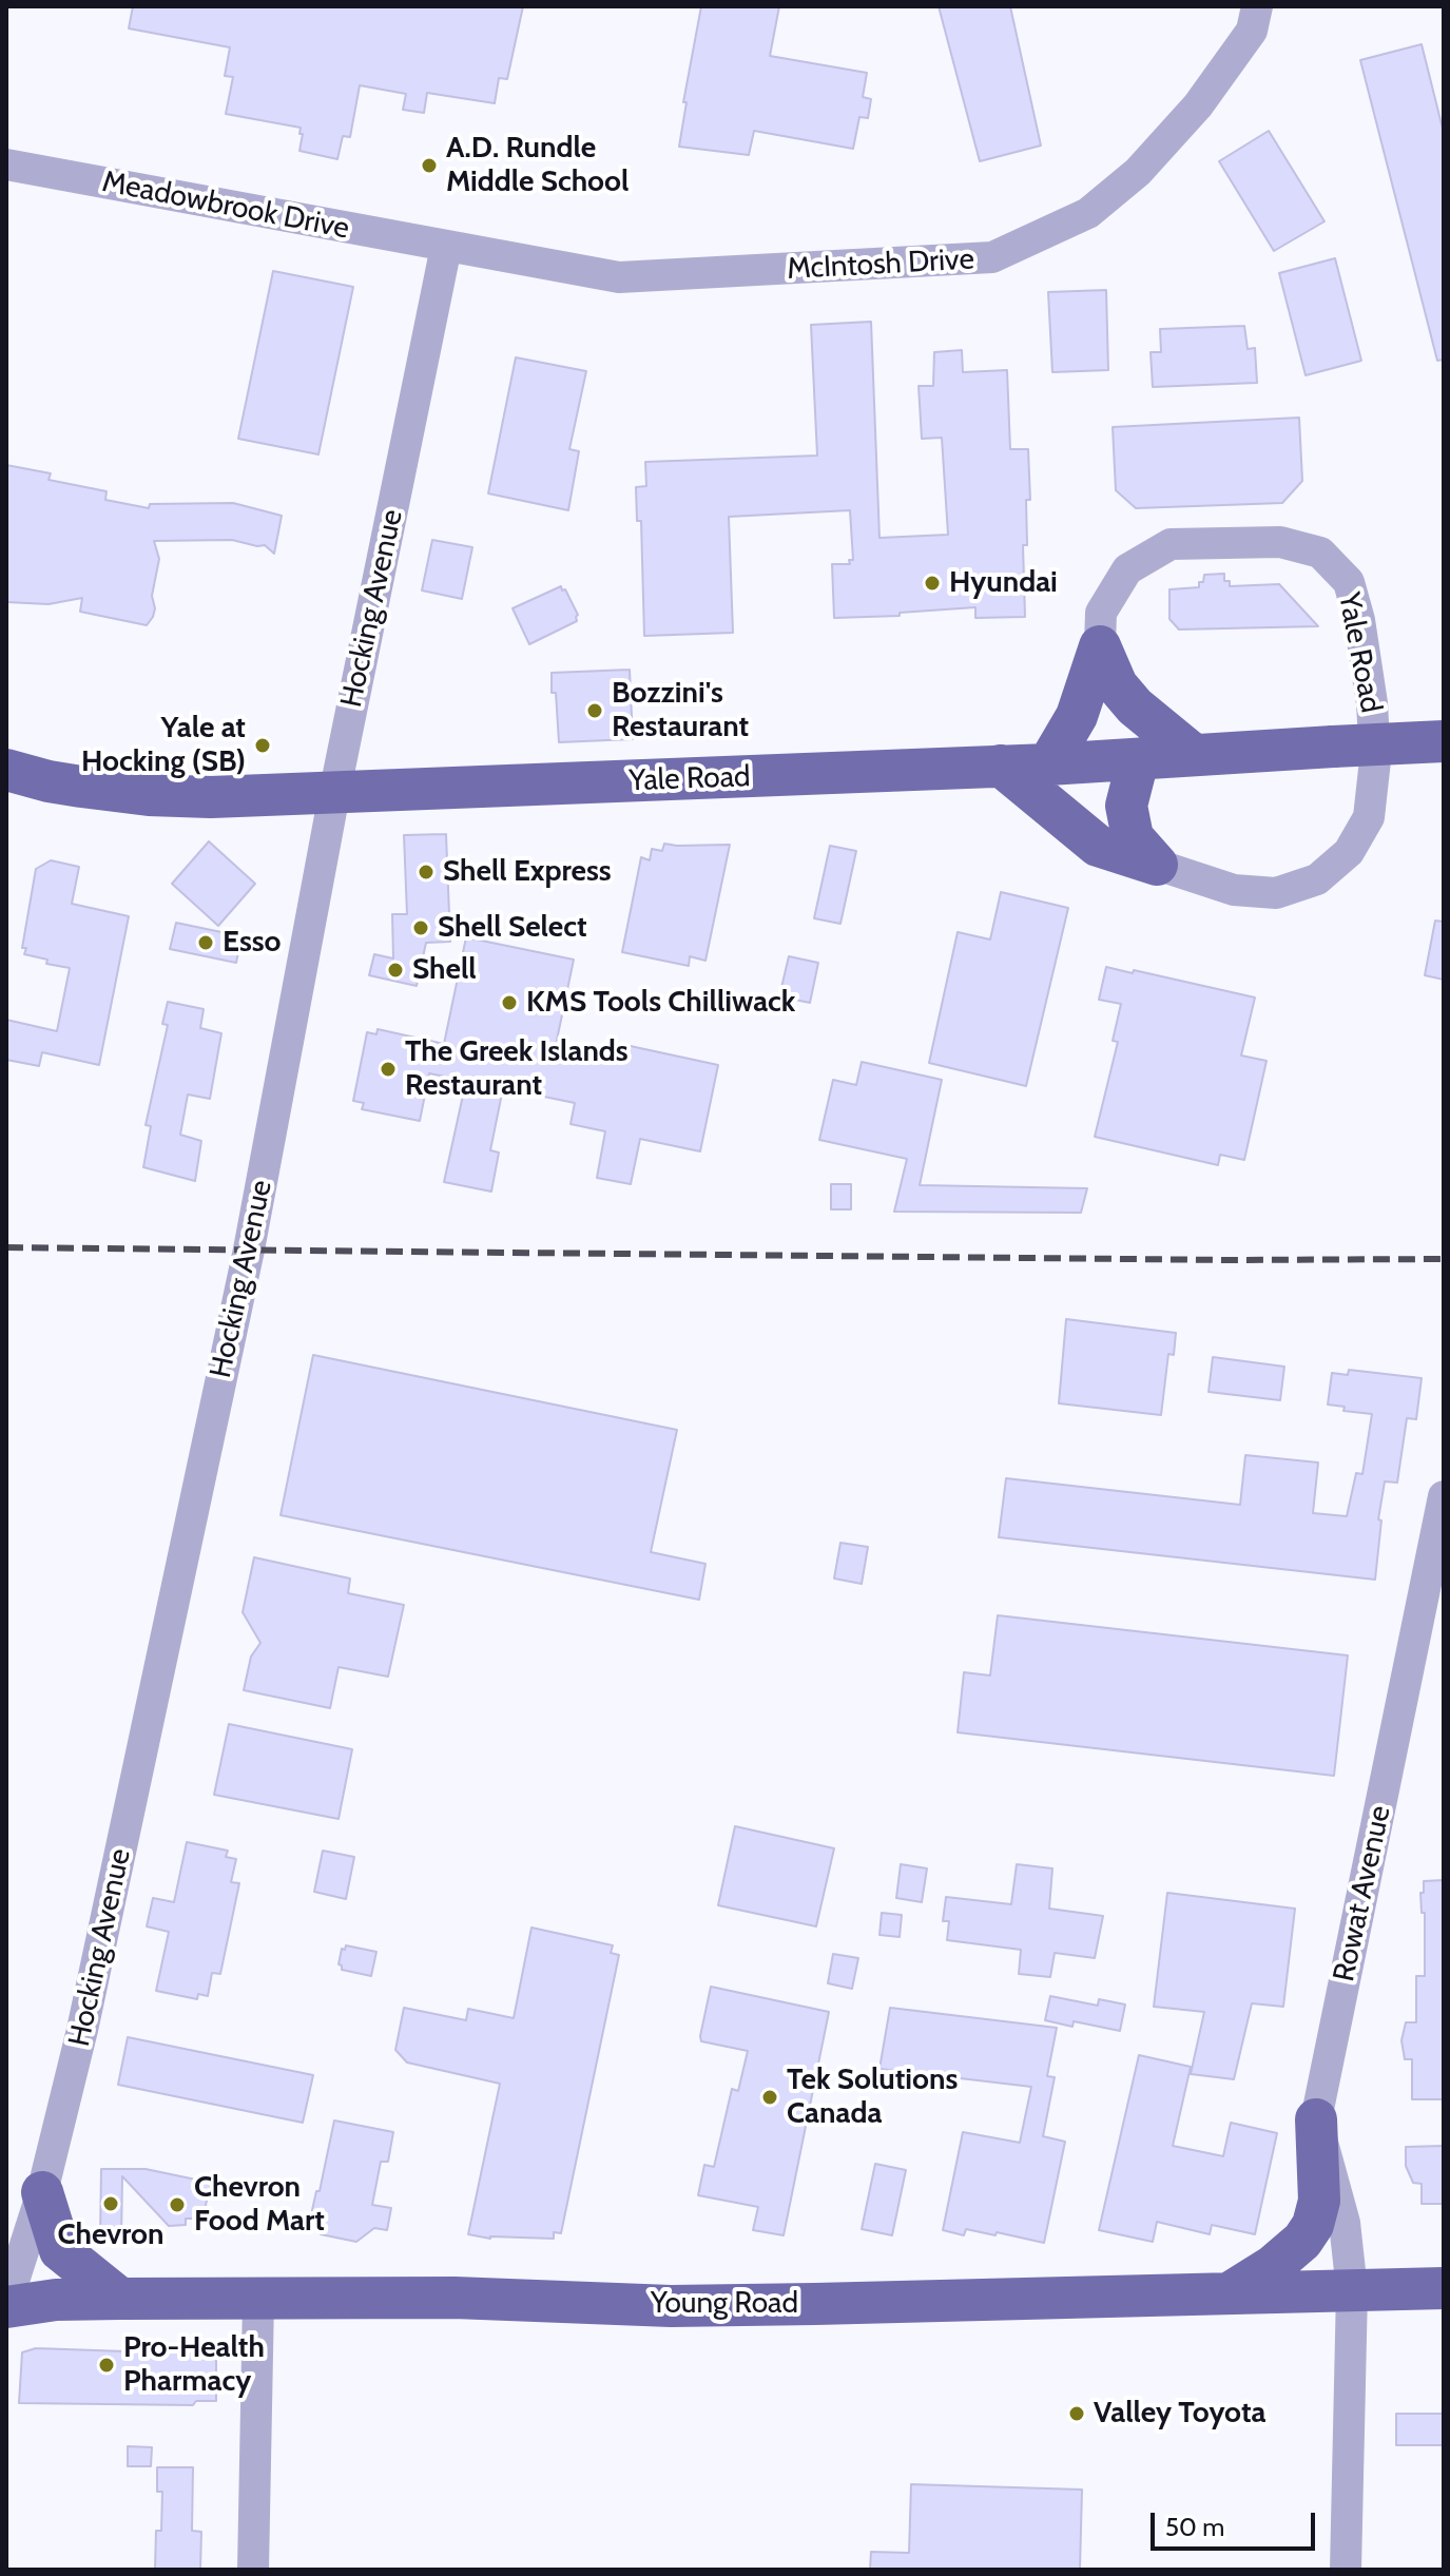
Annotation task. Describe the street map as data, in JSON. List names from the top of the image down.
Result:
{
  "streets": {
    "main road": ["Yale Road", "Young Road"],
    "street": [
      "Meadowbrook Drive",
      "McIntosh Drive",
      "Hocking Avenue",
      "Rowat Avenue"
    ]
  },
  "crossings": [
    ["Meadowbrook Drive", "McIntosh Drive"],
    ["Meadowbrook Drive", "Hocking Avenue"],
    ["McIntosh Drive", "Hocking Avenue"],
    ["Hocking Avenue", "Yale Road"],
    ["Hocking Avenue", "Young Road"],
    ["Rowat Avenue", "Young Road"]
  ],
  "places": [
    "A.D. Rundle Middle School",
    "Hyundai",
    "Bozzini's Restaurant",
    "Yale at Hocking (SB)",
    "Shell Express",
    "Shell Select",
    "Esso",
    "Shell",
    "KMS Tools Chilliwack",
    "The Greek Islands Restaurant",
    "Tek Solutions Canada",
    "Chevron",
    "Chevron Food Mart",
    "Pro-Health Pharmacy",
    "Valley Toyota"
  ],
  "scale_bar": "50 m"
}
